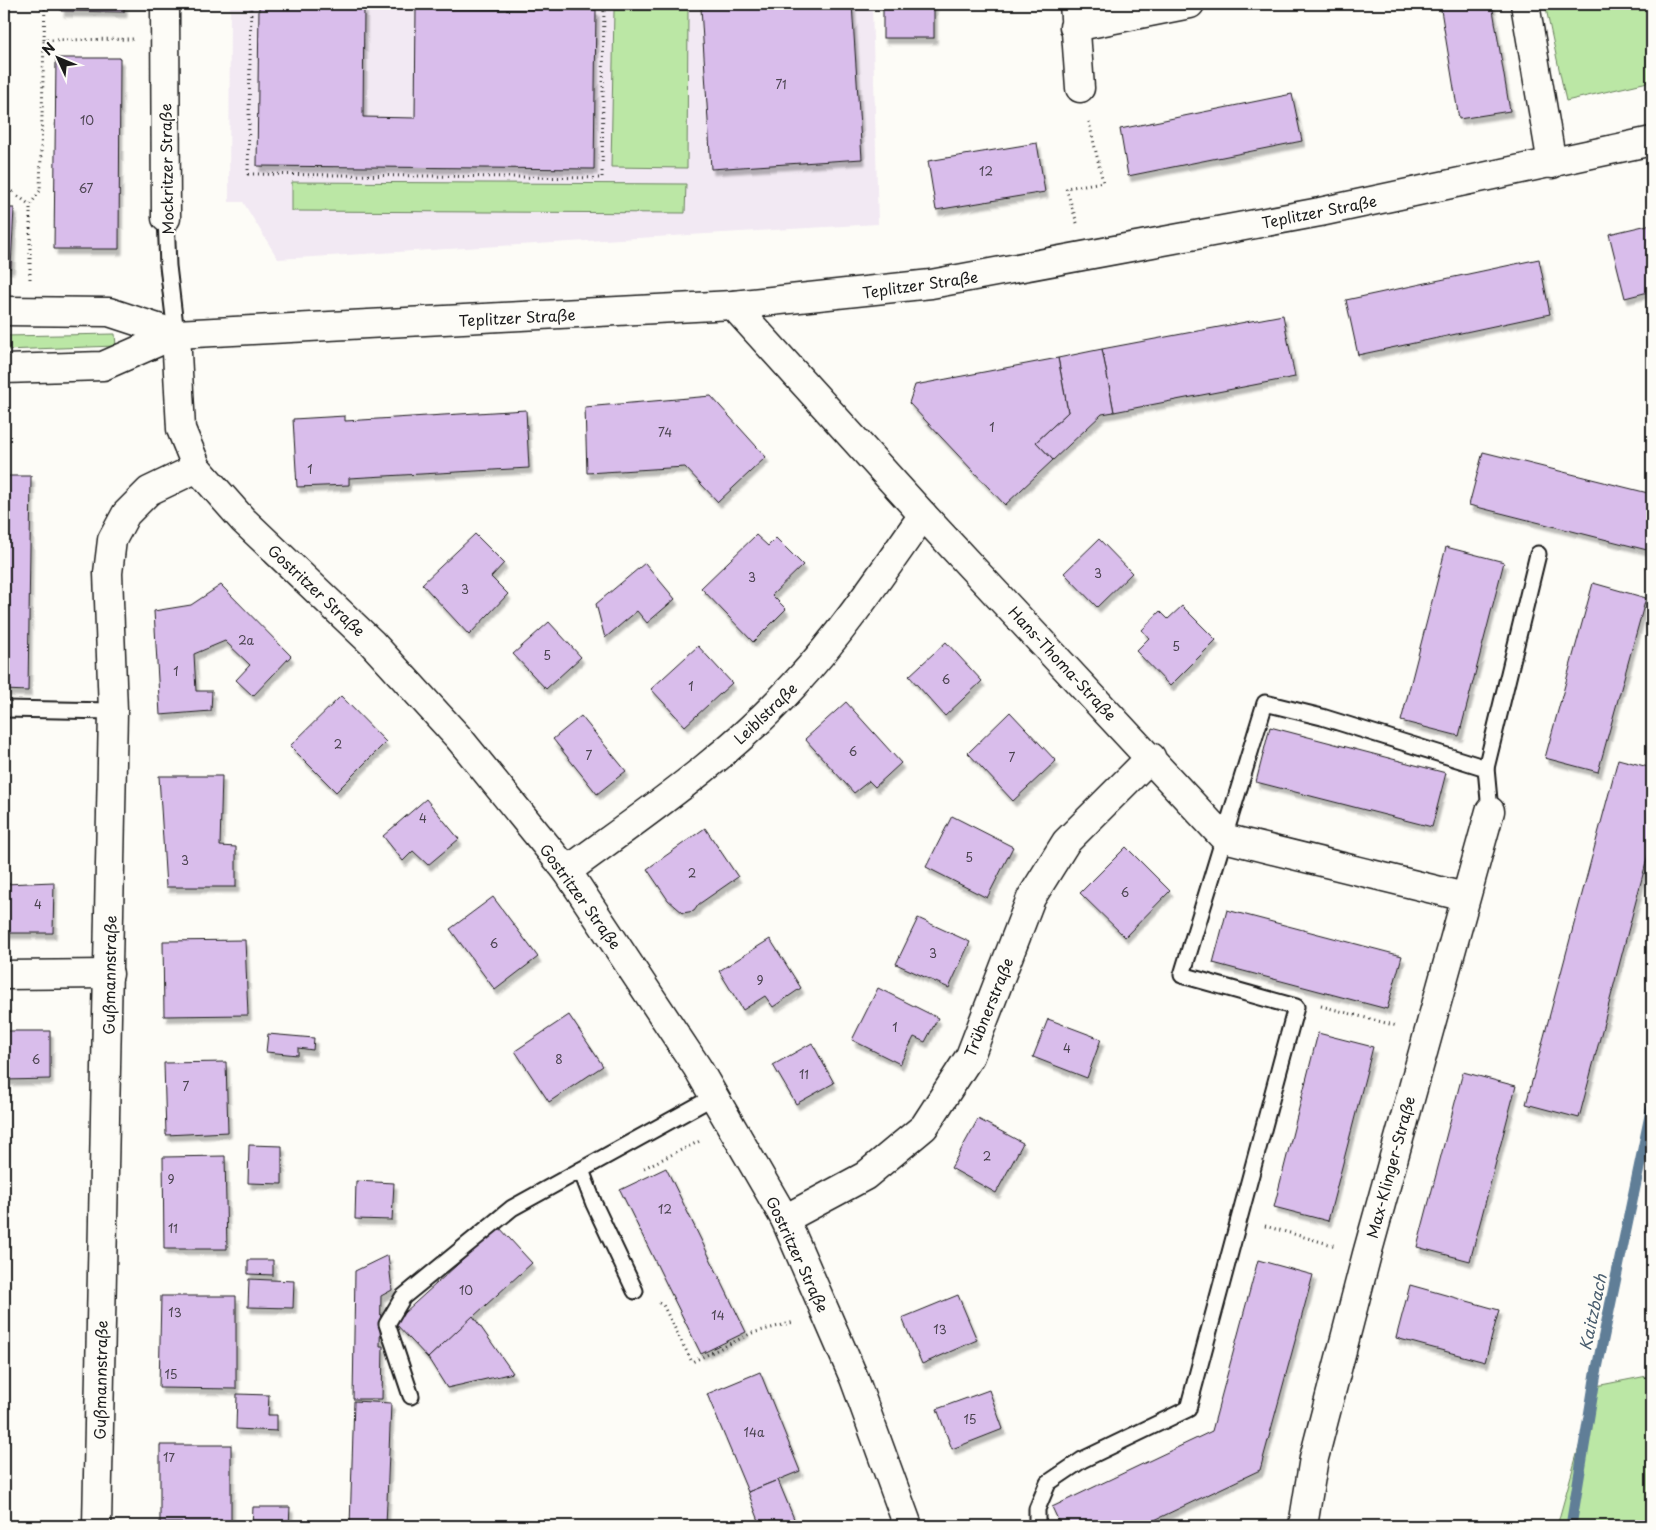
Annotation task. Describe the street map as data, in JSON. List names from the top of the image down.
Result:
{
  "streets": {
    "street": [
      "Mockritzer Straße",
      "Teplitzer Straße",
      "Gostritzer Straße",
      "Hans-Thoma-Straße",
      "Leiblstraße",
      "Gußmannstraße",
      "Trübnerstraße",
      "Max-Klinger-Straße"
    ]
  },
  "crossings": [
    ["Mockritzer Straße", "Teplitzer Straße"],
    ["Mockritzer Straße", "Gostritzer Straße"],
    ["Teplitzer Straße", "Gostritzer Straße"],
    ["Teplitzer Straße", "Hans-Thoma-Straße"],
    ["Gostritzer Straße", "Leiblstraße"],
    ["Gostritzer Straße", "Gußmannstraße"],
    ["Gostritzer Straße", "Trübnerstraße"],
    ["Hans-Thoma-Straße", "Leiblstraße"],
    ["Hans-Thoma-Straße", "Trübnerstraße"]
  ],
  "water": ["Kaitzbach"],
  "house_numbers": [
    "71",
    "10",
    "12",
    "67",
    "1",
    "74",
    "1",
    "3",
    "3",
    "3",
    "2a",
    "5",
    "5",
    "1",
    "6",
    "1",
    "2",
    "6",
    "7",
    "7",
    "4",
    "5",
    "3",
    "2",
    "6",
    "4",
    "6",
    "3",
    "9",
    "1",
    "4",
    "6",
    "8",
    "11",
    "7",
    "2",
    "9",
    "12",
    "11",
    "10",
    "13",
    "14",
    "13",
    "15",
    "15",
    "14a",
    "17"
  ],
  "north": "top left"
}
